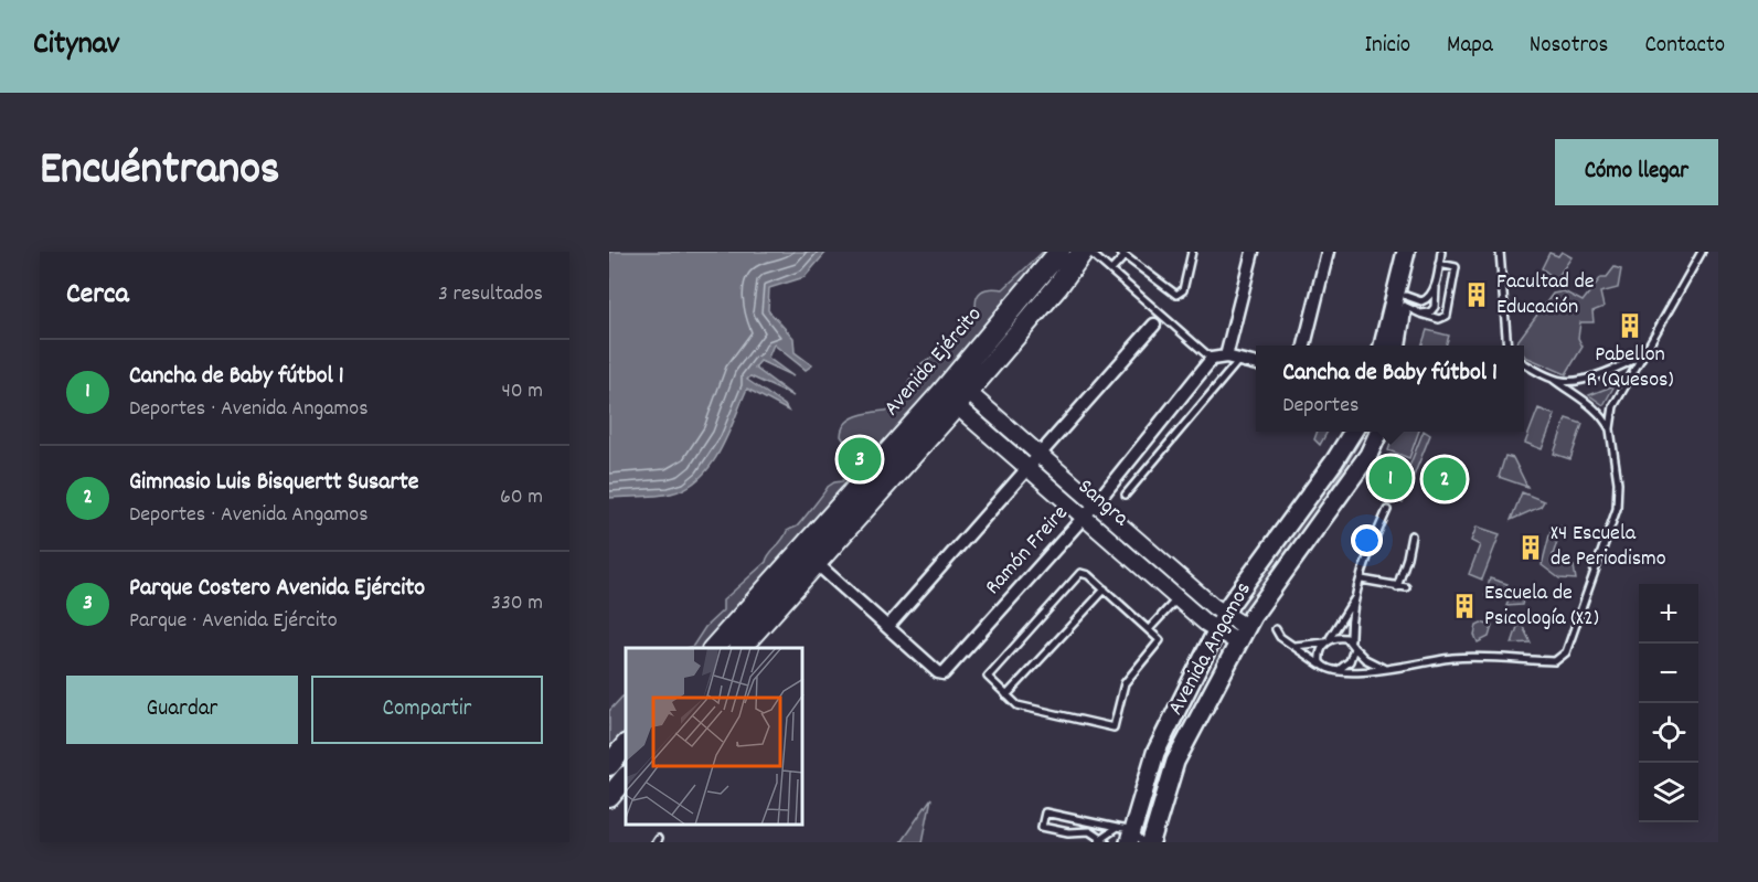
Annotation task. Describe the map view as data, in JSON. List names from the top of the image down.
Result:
{
  "streets": {
    "highway": ["Avenida Ejército"],
    "main road": ["Avenida Angamos"],
    "street": ["Sangra", "Ramón Freire"]
  },
  "crossings": [
    ["Avenida Ejército", "Sangra"],
    ["Sangra", "Ramón Freire"],
    ["Sangra", "Avenida Angamos"]
  ],
  "places": {
    "building": [
      "Facultad de Educación",
      "Pabellon R (Quesos)",
      "X4 Escuela de Periodismo",
      "Escuela de Psicología (X2)"
    ]
  },
  "page": {
    "header": "Citynav",
    "nav": [
      "Inicio",
      "Mapa",
      "Nosotros",
      "Contacto"
    ],
    "title": "Encuéntranos",
    "buttons": [
      "Cómo llegar",
      ["Guardar", "Compartir"]
    ],
    "heading": ["Cerca", "3 resultados"],
    "list": [
      {
        "mark": "1",
        "name": "Cancha de Baby fútbol 1",
        "note": "Deportes · Avenida Angamos",
        "value": "40 m"
      },
      {
        "mark": "2",
        "name": "Gimnasio Luis Bisquertt Susarte",
        "note": "Deportes · Avenida Angamos",
        "value": "60 m"
      },
      {
        "mark": "3",
        "name": "Parque Costero Avenida Ejército",
        "note": "Parque · Avenida Ejército",
        "value": "330 m"
      }
    ],
    "popup": ["Cancha de Baby fútbol 1", "Deportes"],
    "pins": ["3", "1", "2"],
    "map_buttons": ["+", "−"]
  }
}
